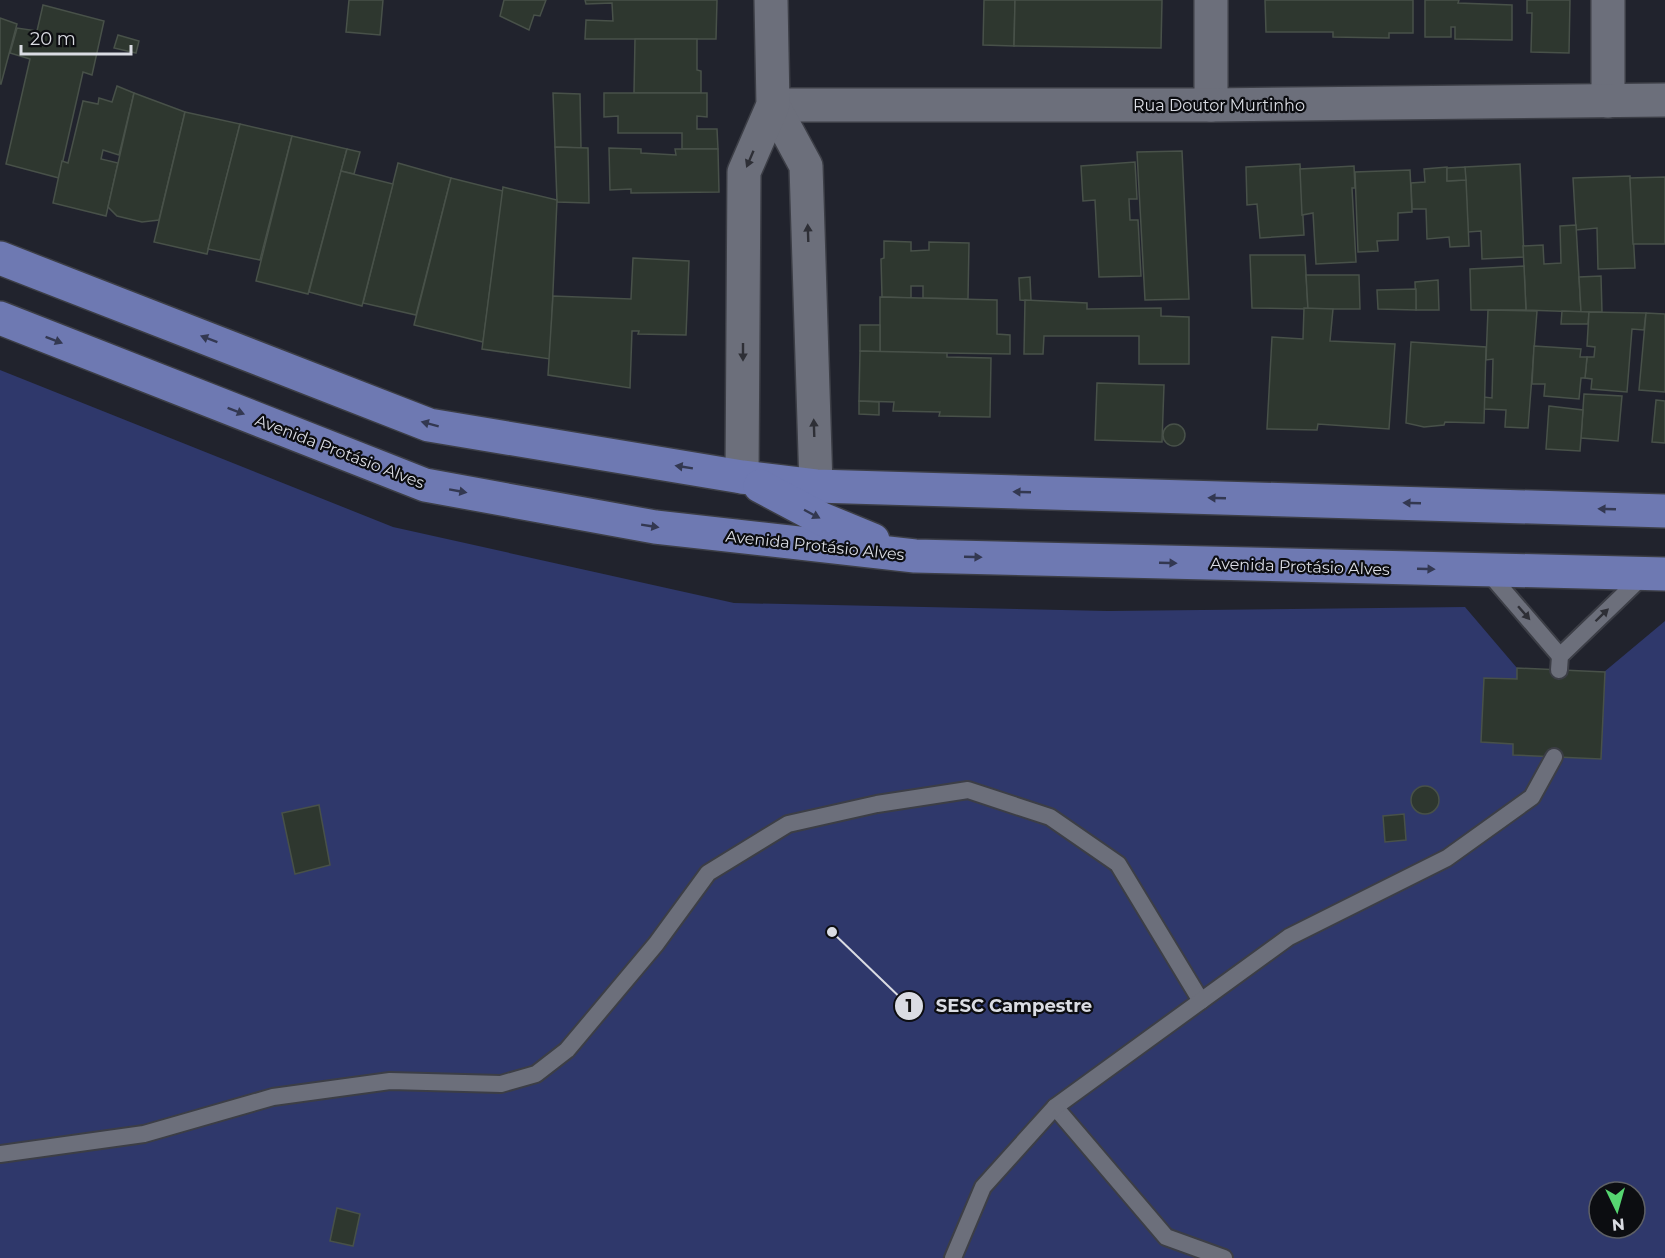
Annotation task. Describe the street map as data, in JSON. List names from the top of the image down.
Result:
{
  "streets": {
    "main road": ["Avenida Protásio Alves"],
    "street": ["Rua Doutor Murtinho"]
  },
  "places": ["SESC Campestre"],
  "scale_bar": "20 m",
  "north": "bottom"
}
